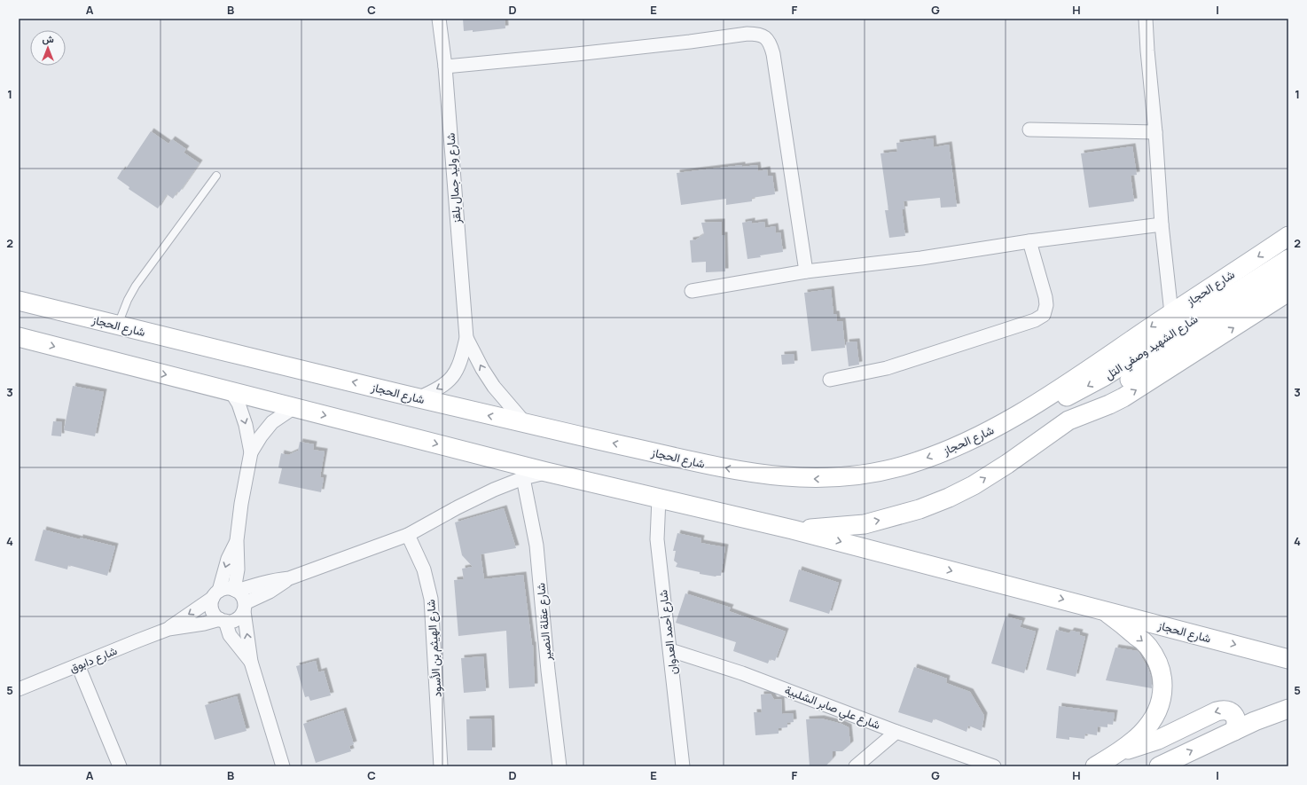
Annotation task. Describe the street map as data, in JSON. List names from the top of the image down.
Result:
{
  "streets": {
    "main road": ["شارع الحجاز", "شارع الشهيد وصفي التل"],
    "street": [
      "شارع وليد جمال بلقز",
      "شارع عقلة النصير",
      "شارع أحمد العدوان",
      "شارع الهيثم بن الأسود",
      "شارع دابوق",
      "شارع علي صابر الشلبية"
    ]
  },
  "crossings": [
    ["شارع وليد جمال بلقز", "شارع الحجاز"],
    ["شارع الحجاز", "شارع الشهيد وصفي التل"],
    ["شارع الحجاز", "شارع أحمد العدوان"],
    ["شارع أحمد العدوان", "شارع علي صابر الشلبية"]
  ],
  "north": "top",
  "grid": {
    "columns": [
      "A",
      "B",
      "C",
      "D",
      "E",
      "F",
      "G",
      "H",
      "I"
    ],
    "rows": [
      "1",
      "2",
      "3",
      "4",
      "5"
    ]
  }
}
